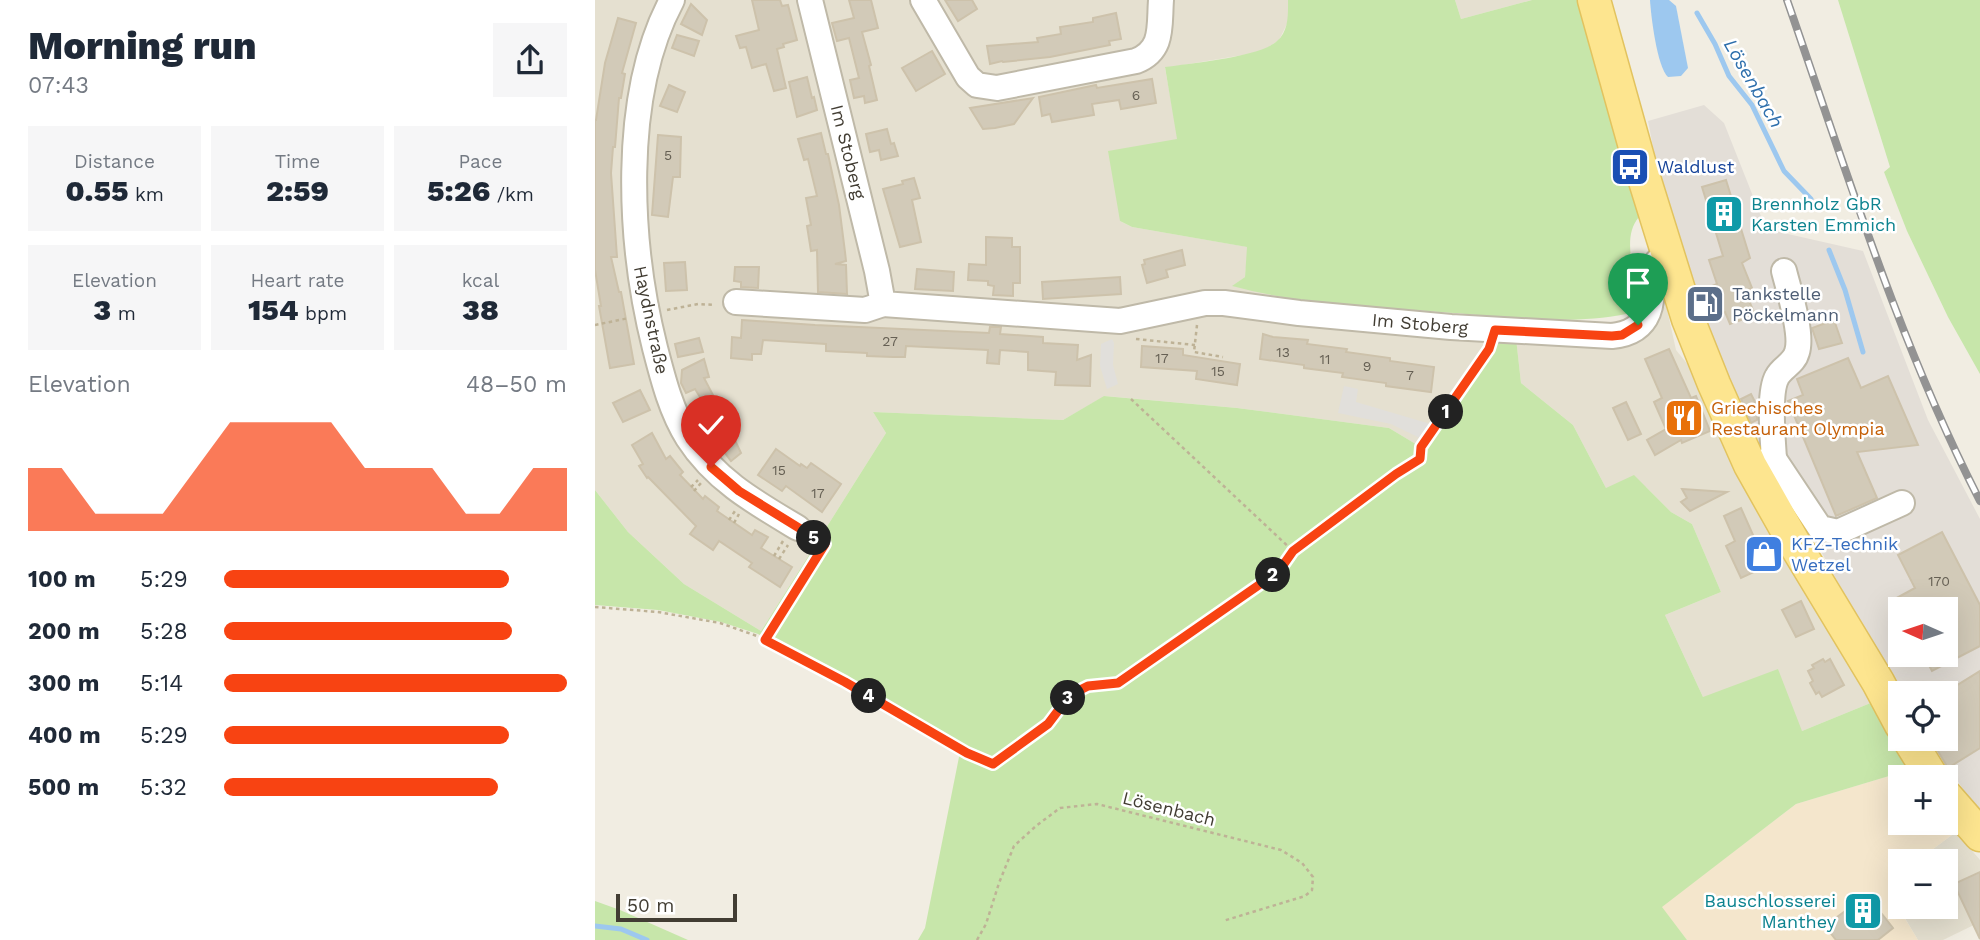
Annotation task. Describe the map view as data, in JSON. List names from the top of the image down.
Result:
{
  "streets": {
    "street": ["Im Stoberg", "Haydnstraße"],
    "path": ["Lösenbach"]
  },
  "water": ["Lösenbach"],
  "places": {
    "bus stop": ["Waldlust"],
    "building": ["Brennholz GbR Karsten Emmich", "Bauschlosserei Manthey"],
    "fuel station": ["Tankstelle Pöckelmann"],
    "restaurant": ["Griechisches Restaurant Olympia"],
    "shop": ["KFZ-Technik Wetzel"]
  },
  "house_numbers": [
    "6",
    "5",
    "27",
    "13",
    "17",
    "11",
    "9",
    "15",
    "7",
    "15",
    "17",
    "170"
  ],
  "scale_bar": "50 m",
  "north": "left",
  "page": {
    "heading": ["Morning run", "07:43"],
    "stats": [
      ["Distance", "0.55 km"],
      ["Time", "2:59"],
      ["Pace", "5:26 /km"],
      ["Elevation", "3 m"],
      ["Heart rate", "154 bpm"],
      ["kcal", "38"]
    ],
    "chart": ["Elevation", "48–50 m"],
    "pins": [
      "1",
      "5",
      "2",
      "4",
      "3"
    ],
    "list": [
      {
        "name": "100 m",
        "note": "5:29"
      },
      {
        "name": "200 m",
        "note": "5:28"
      },
      {
        "name": "300 m",
        "note": "5:14"
      },
      {
        "name": "400 m",
        "note": "5:29"
      },
      {
        "name": "500 m",
        "note": "5:32"
      }
    ],
    "map_buttons": ["+", "−"],
    "scale": "50 m"
  }
}
